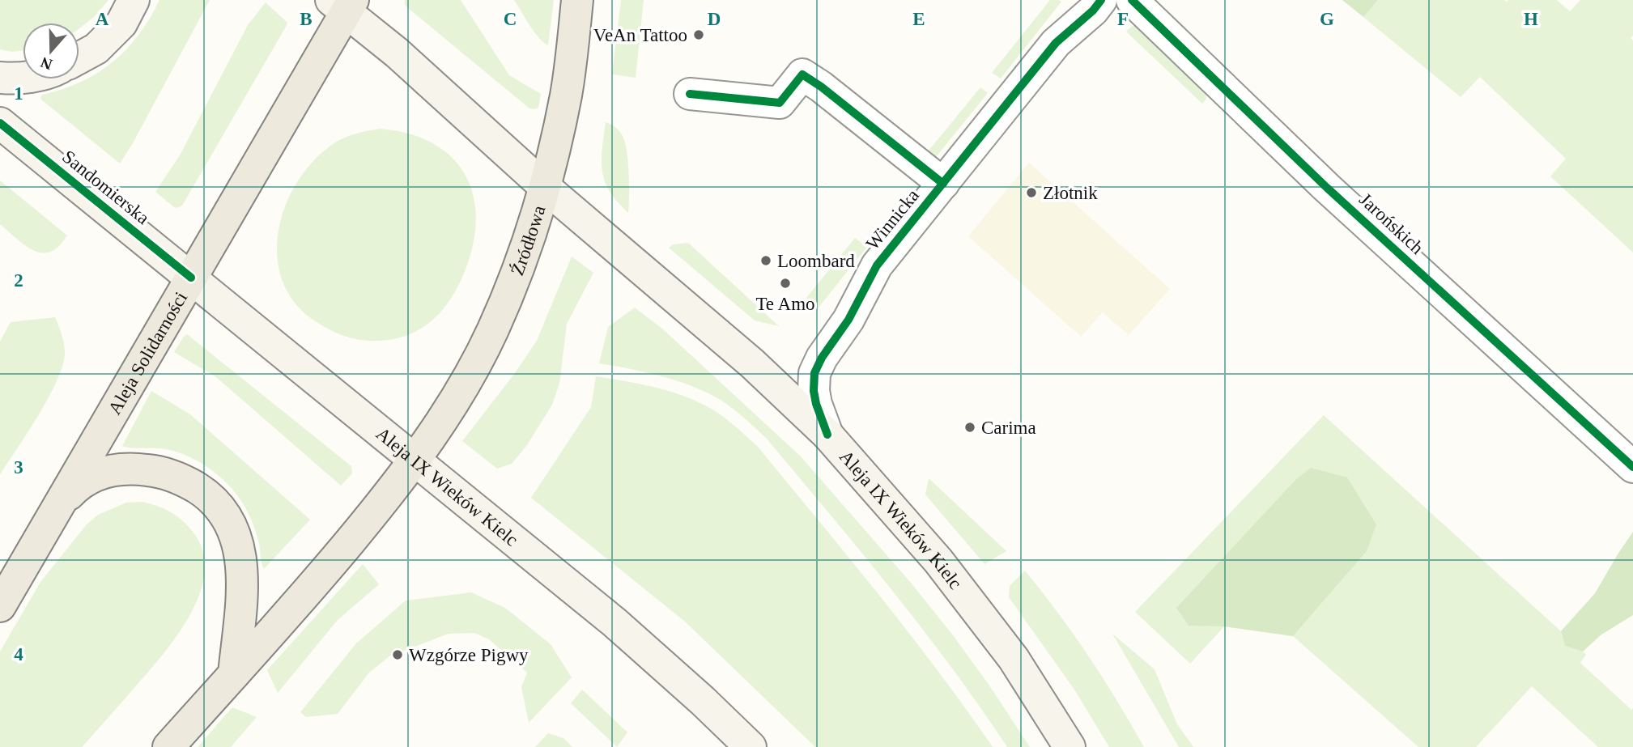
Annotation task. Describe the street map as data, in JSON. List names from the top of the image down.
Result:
{
  "streets": {
    "main road": [
      "Sandomierska",
      "Źródłowa",
      "Aleja Solidarności",
      "Aleja IX Wieków Kielc"
    ],
    "street": ["Winnicka", "Jarońskich"]
  },
  "crossings": [
    ["Sandomierska", "Aleja Solidarności"],
    ["Sandomierska", "Aleja IX Wieków Kielc"],
    ["Winnicka", "Aleja IX Wieków Kielc"],
    ["Źródłowa", "Aleja IX Wieków Kielc"],
    ["Aleja Solidarności", "Aleja IX Wieków Kielc"]
  ],
  "places": [
    "VeAn Tattoo",
    "Złotnik",
    "Loombard",
    "Te Amo",
    "Carima",
    "Wzgórze Pigwy"
  ],
  "north": "bottom",
  "grid": {
    "columns": [
      "A",
      "B",
      "C",
      "D",
      "E",
      "F",
      "G",
      "H"
    ],
    "rows": [
      "1",
      "2",
      "3",
      "4"
    ]
  }
}
